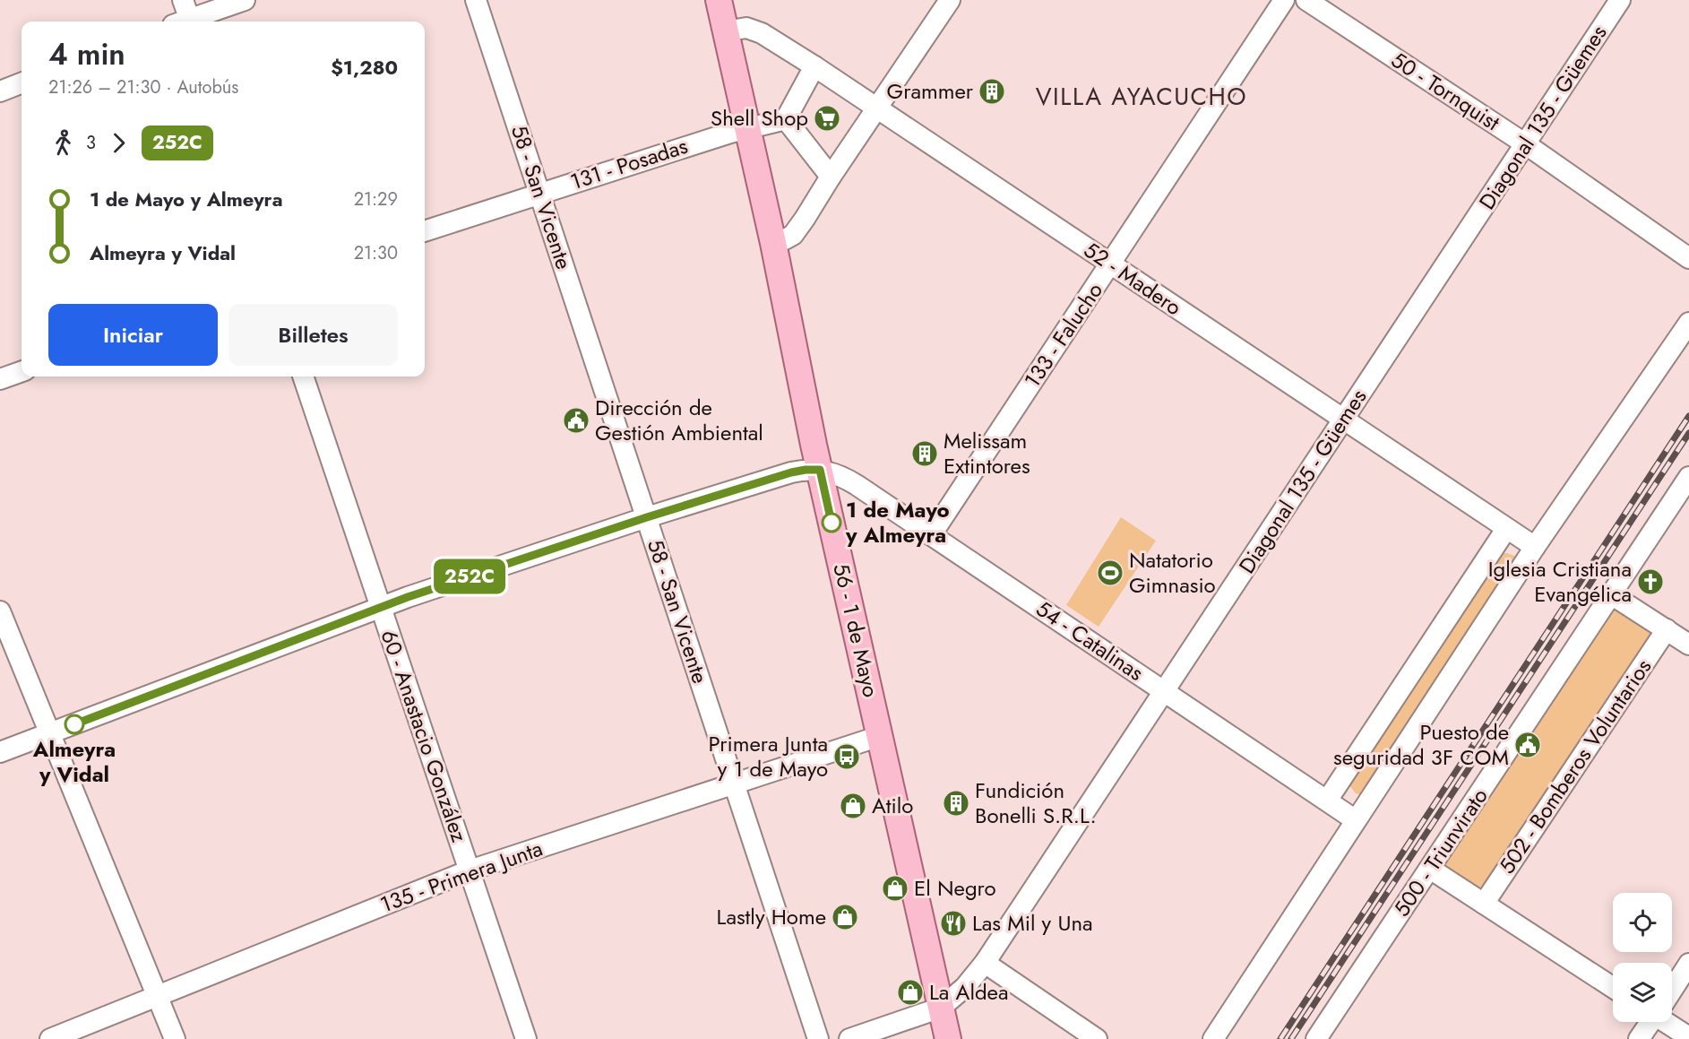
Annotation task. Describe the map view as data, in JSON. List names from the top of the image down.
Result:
{
  "streets": {
    "main road": ["56 - 1 de Mayo"],
    "street": [
      "50 - Tornquist",
      "Diagonal 135 - Güemes",
      "131 - Posadas",
      "58 - San Vicente",
      "52 - Madero",
      "133 - Falucho",
      "54 - Catalinas",
      "60 - Anastacio González",
      "502 - Bomberos Voluntarios",
      "500 - Triunvirato",
      "135 - Primera Junta"
    ]
  },
  "crossings": [
    ["50 - Tornquist", "Diagonal 135 - Güemes"],
    ["Diagonal 135 - Güemes", "52 - Madero"],
    ["Diagonal 135 - Güemes", "56 - 1 de Mayo"],
    ["Diagonal 135 - Güemes", "54 - Catalinas"],
    ["131 - Posadas", "58 - San Vicente"],
    ["131 - Posadas", "56 - 1 de Mayo"],
    ["58 - San Vicente", "135 - Primera Junta"],
    ["52 - Madero", "133 - Falucho"],
    ["52 - Madero", "56 - 1 de Mayo"],
    ["133 - Falucho", "54 - Catalinas"],
    ["56 - 1 de Mayo", "54 - Catalinas"],
    ["56 - 1 de Mayo", "135 - Primera Junta"],
    ["60 - Anastacio González", "135 - Primera Junta"]
  ],
  "districts": ["VILLA AYACUCHO"],
  "places": {
    "building": ["Grammer", "Melissam Extintores", "Fundición Bonelli S.R.L."],
    "supermarket": ["Shell Shop"],
    "public building": ["Dirección de Gestión Ambiental", "Puesto de seguridad 3F COM"],
    "other": ["1 de Mayo y Almeyra", "Almeyra y Vidal"],
    "sports": ["Natatorio Gimnasio"],
    "church": ["Iglesia Cristiana Evangélica"],
    "bus stop": ["Primera Junta y 1 de Mayo"],
    "shop": [
      "Atilo",
      "El Negro",
      "Lastly Home",
      "La Aldea"
    ],
    "restaurant": ["Las Mil y Una"]
  },
  "lines": ["bus line 252C"],
  "page": {
    "on_map": "252C",
    "heading": ["4 min", "21:26 – 21:30 · Autobús", "$1,280"],
    "legs": ["3", "252C"],
    "list": [
      {
        "name": "1 de Mayo y Almeyra",
        "value": "21:29"
      },
      {
        "name": "Almeyra y Vidal",
        "value": "21:30"
      }
    ],
    "buttons": ["Iniciar", "Billetes"]
  }
}
